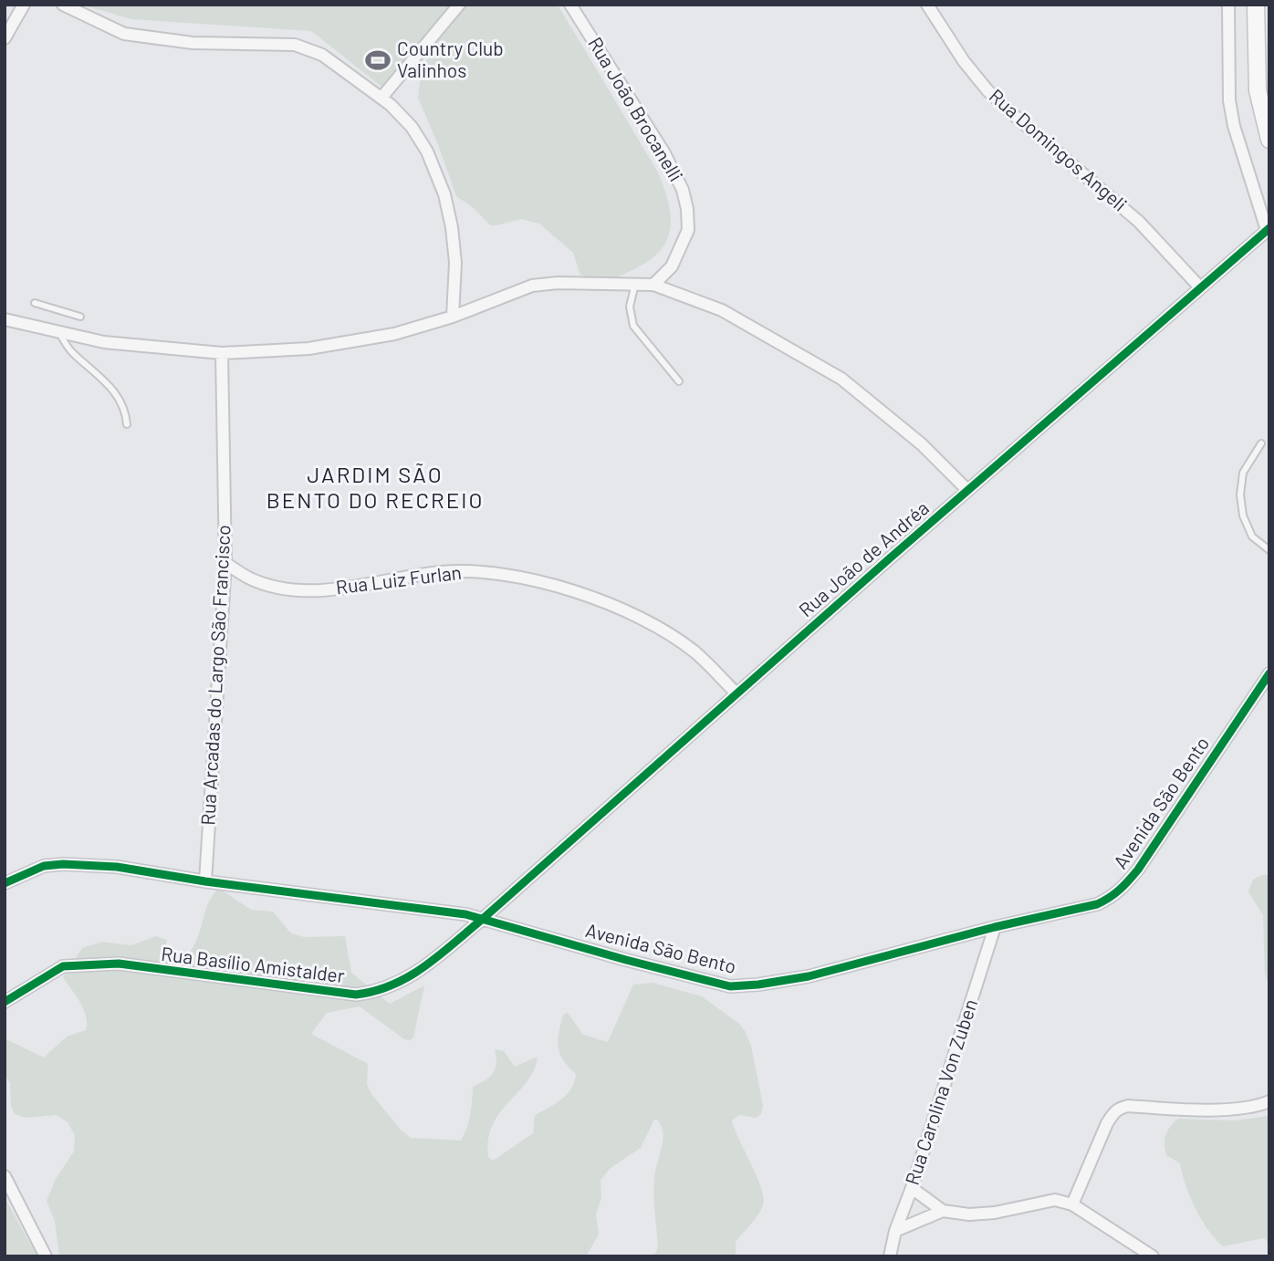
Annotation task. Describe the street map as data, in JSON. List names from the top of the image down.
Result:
{
  "streets": {
    "street": [
      "Rua João Brocanelli",
      "Rua Domingos Angeli",
      "Rua João de Andréa",
      "Rua Luiz Furlan",
      "Rua Arcadas do Largo São Francisco",
      "Avenida São Bento",
      "Rua Basílio Amistalder",
      "Rua Carolina Von Zuben"
    ]
  },
  "crossings": [
    ["Rua Domingos Angeli", "Rua João de Andréa"],
    ["Rua João de Andréa", "Rua Luiz Furlan"],
    ["Rua João de Andréa", "Avenida São Bento"],
    ["Rua João de Andréa", "Rua Basílio Amistalder"],
    ["Rua Luiz Furlan", "Rua Arcadas do Largo São Francisco"],
    ["Rua Arcadas do Largo São Francisco", "Avenida São Bento"],
    ["Avenida São Bento", "Rua Basílio Amistalder"],
    ["Avenida São Bento", "Rua Carolina Von Zuben"]
  ],
  "districts": ["JARDIM SÃO BENTO DO RECREIO"],
  "places": {
    "sports": ["Country Club Valinhos"]
  }
}
